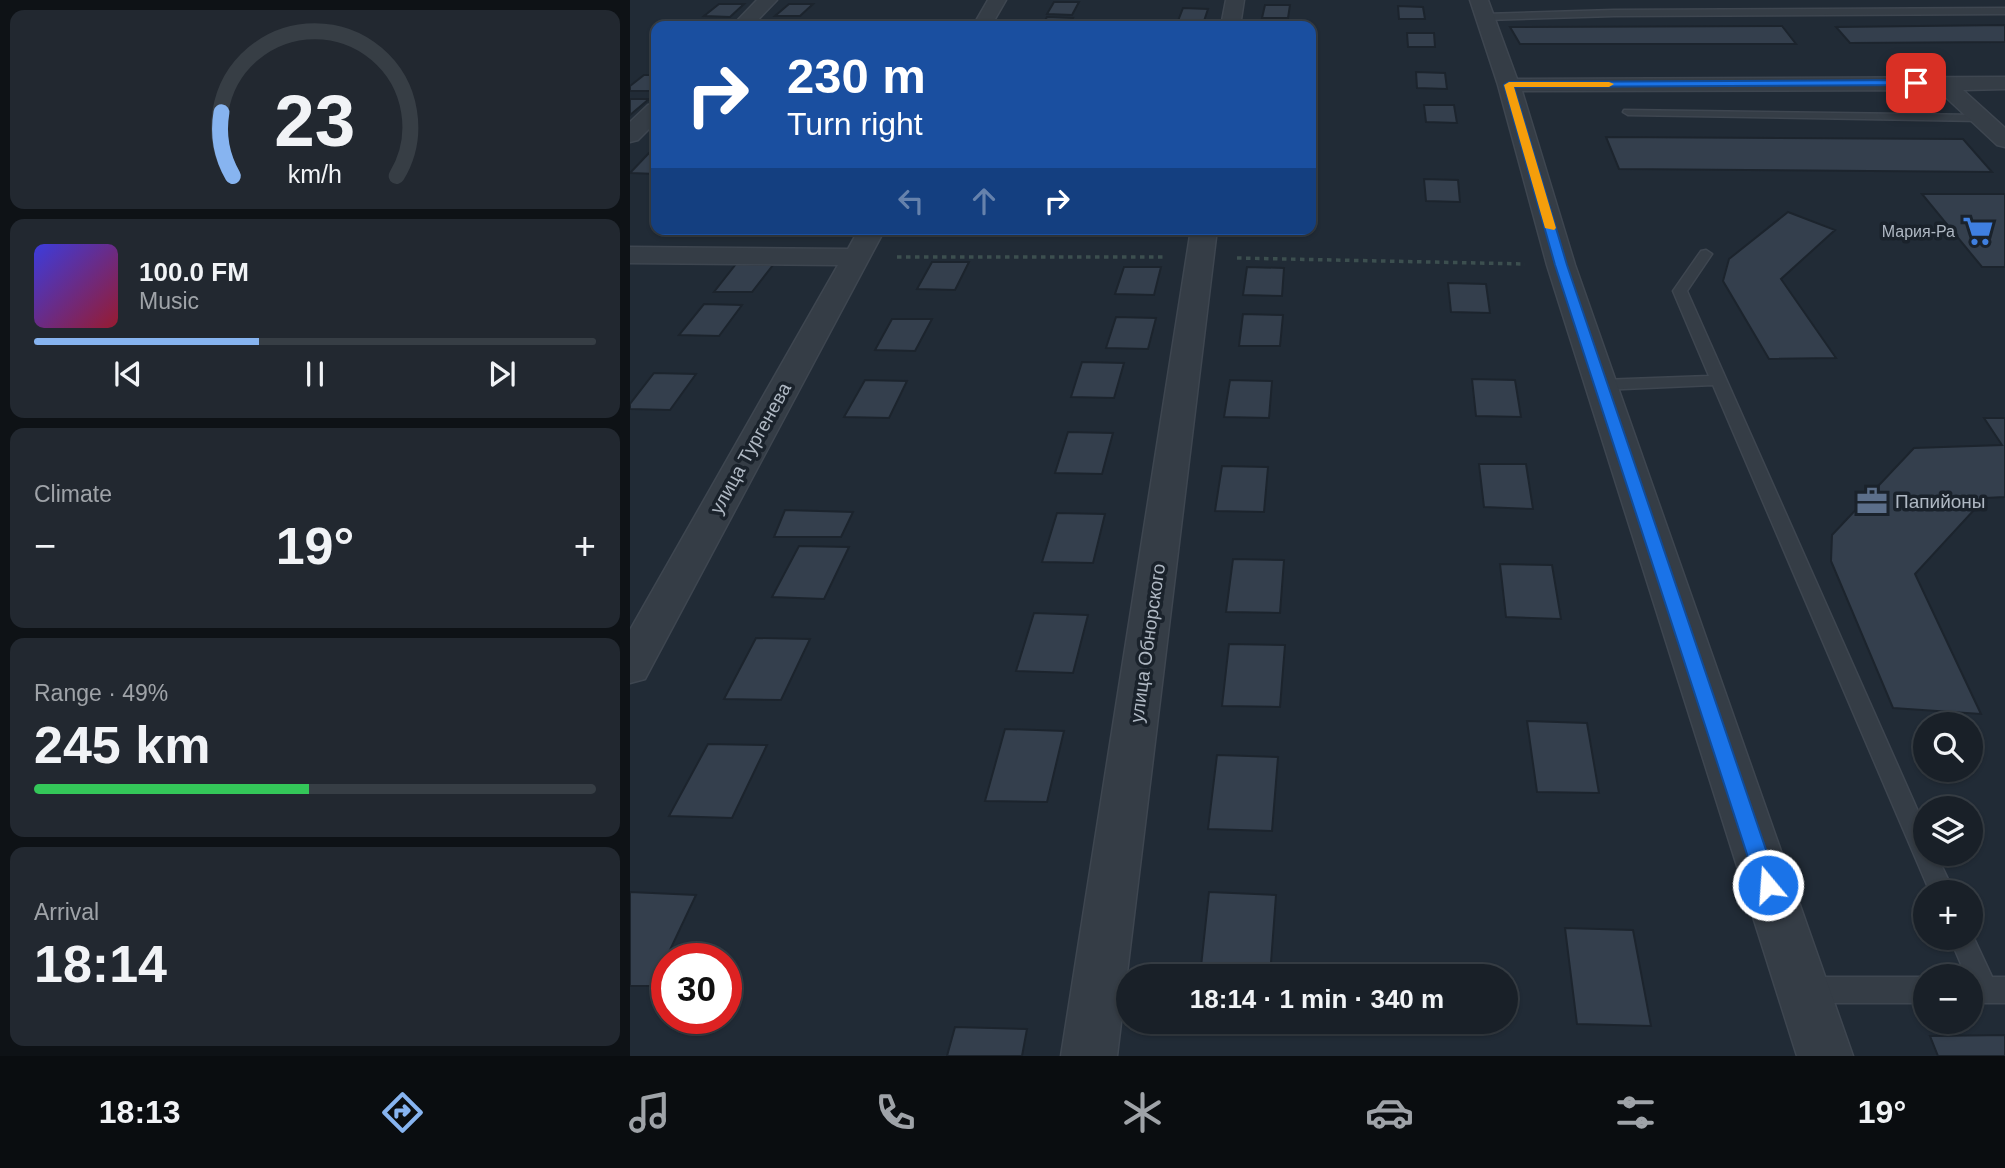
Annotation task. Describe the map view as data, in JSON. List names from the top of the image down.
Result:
{
  "streets": {
    "street": ["улица Тургенева", "улица Обнорского"]
  },
  "places": {
    "supermarket": ["Мария-Ра"],
    "office": ["Папийоны"]
  },
  "page": {
    "turn": ["230 m", "Turn right"],
    "song": ["100.0 FM", "Music"],
    "tile": [
      "Climate",
      ["Range · 49%", "245 km"],
      ["Arrival", "18:14"]
    ],
    "heat": ["−", "19°", "+"],
    "map_buttons": ["+", "−"],
    "limit": "30",
    "trip": "18:14 · 1 min · 340 m",
    "tabs": ["18:13", "19°"],
    "gauge": ["23", "km/h"]
  }
}
